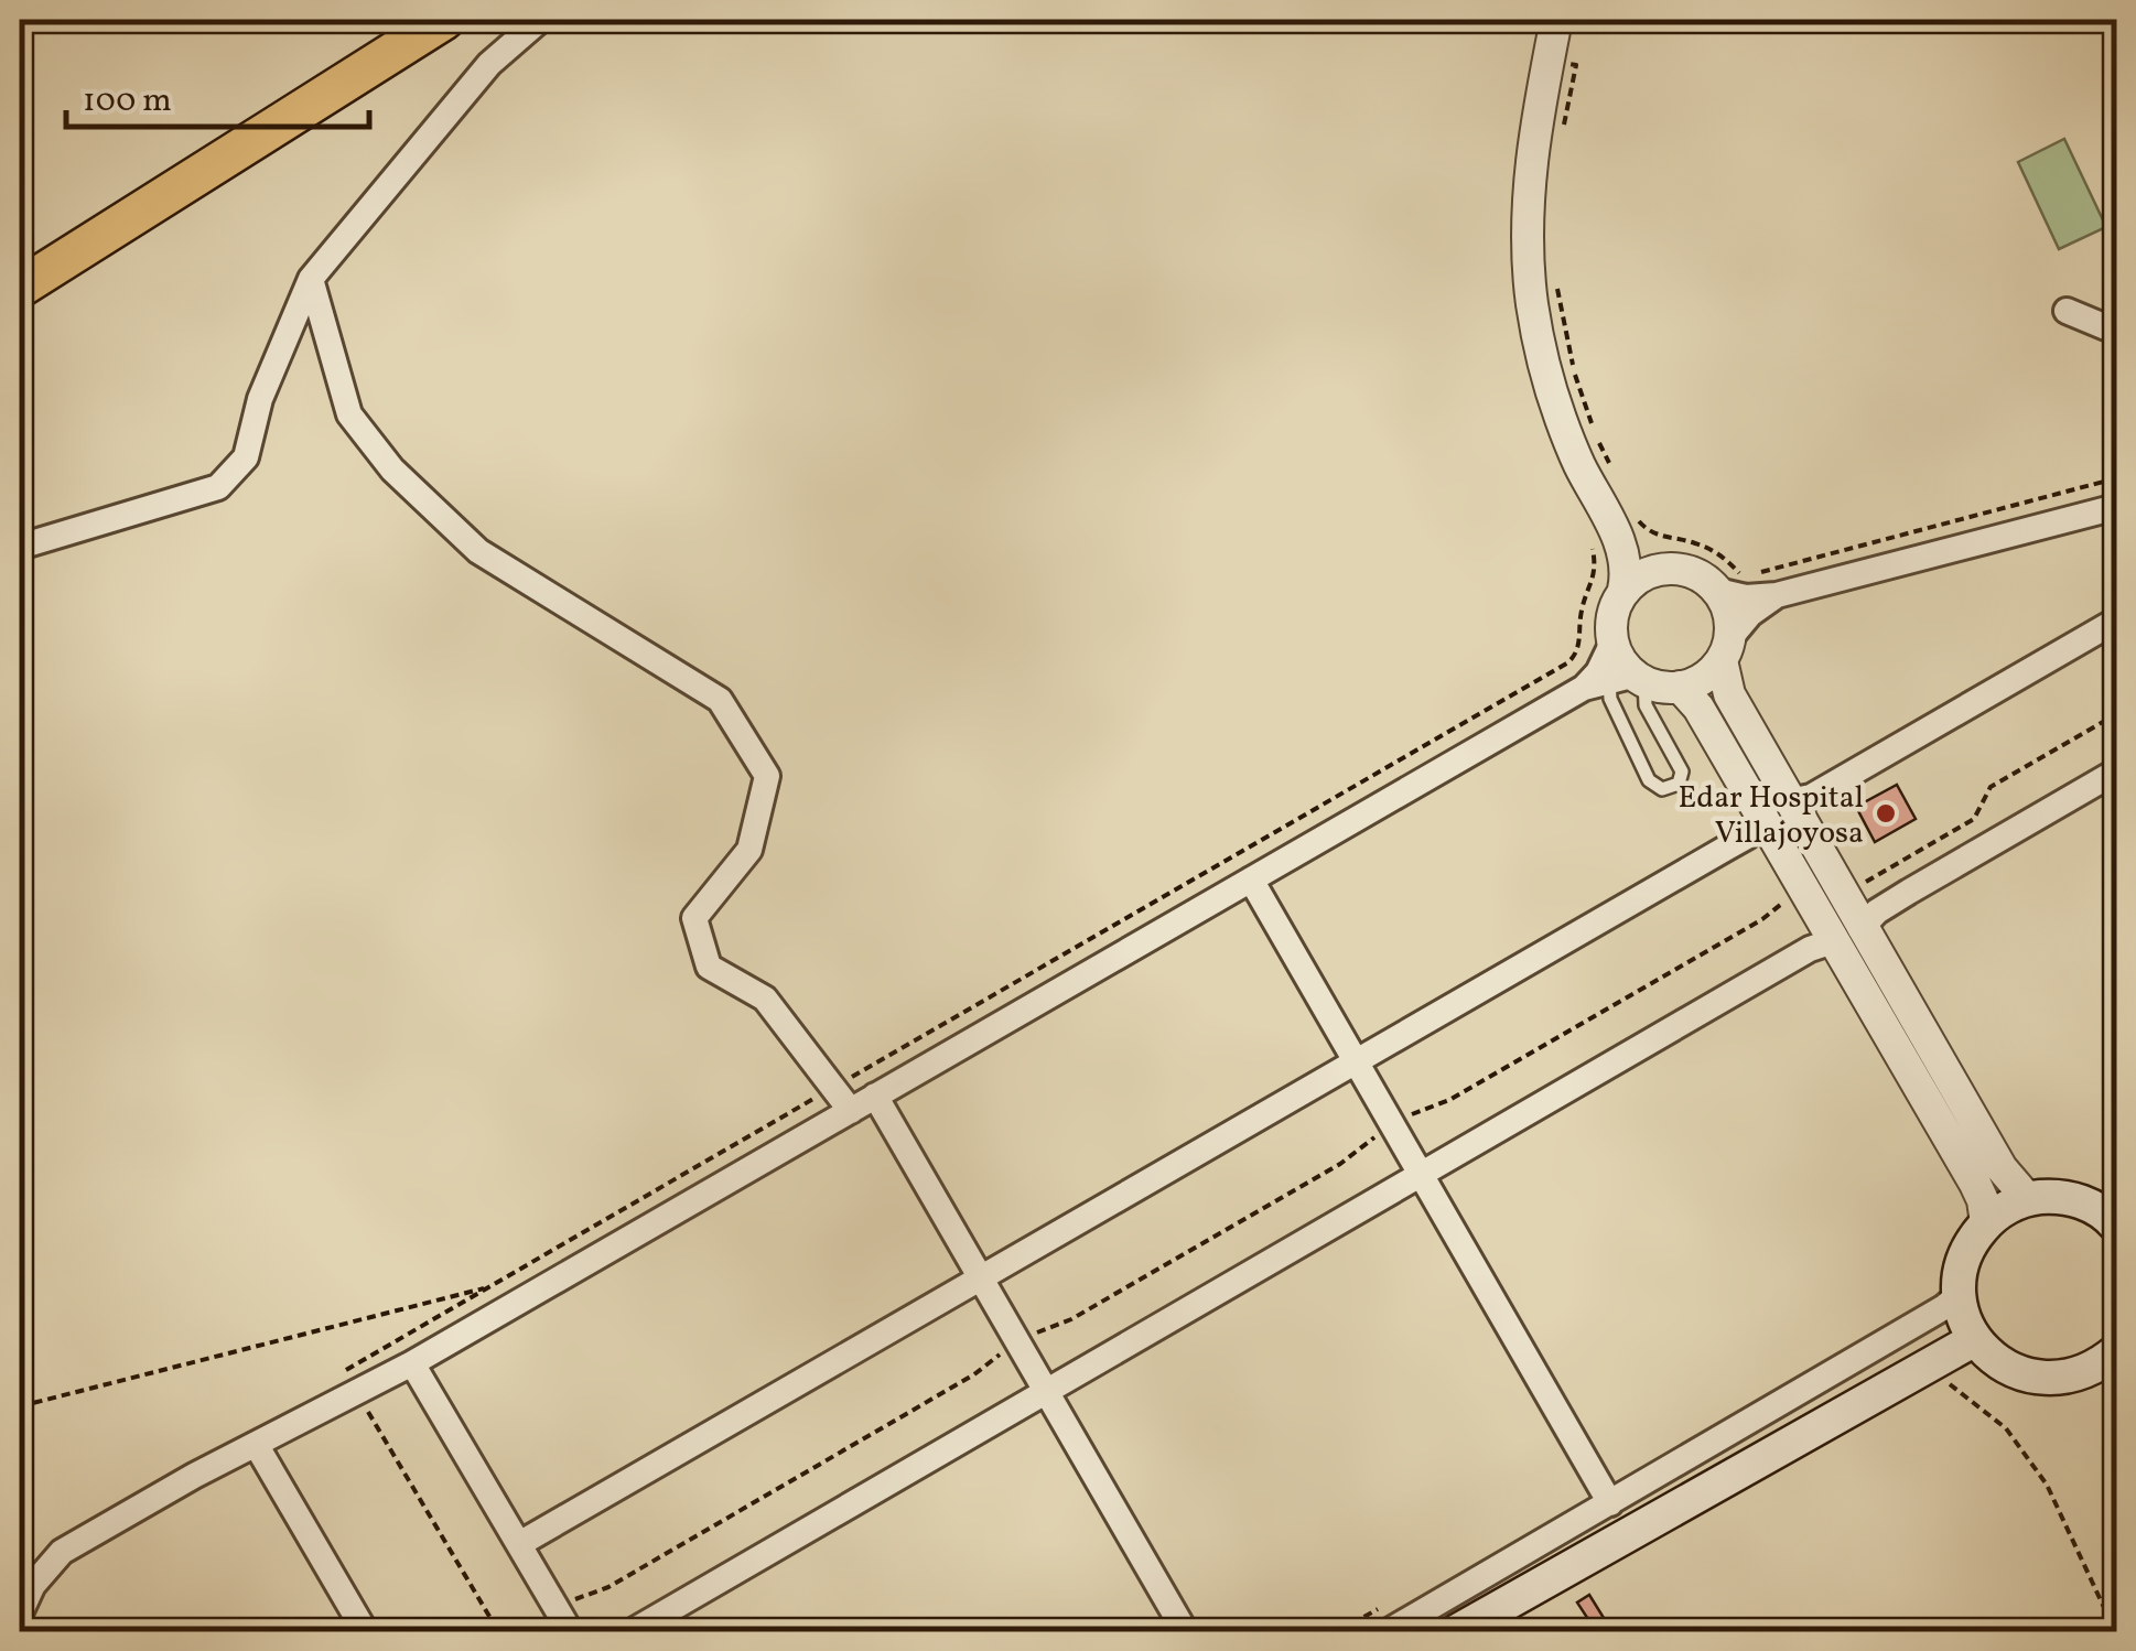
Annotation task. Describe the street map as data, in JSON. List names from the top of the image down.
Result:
{
  "places": ["Edar Hospital Villajoyosa"],
  "scale_bar": "100 m"
}
